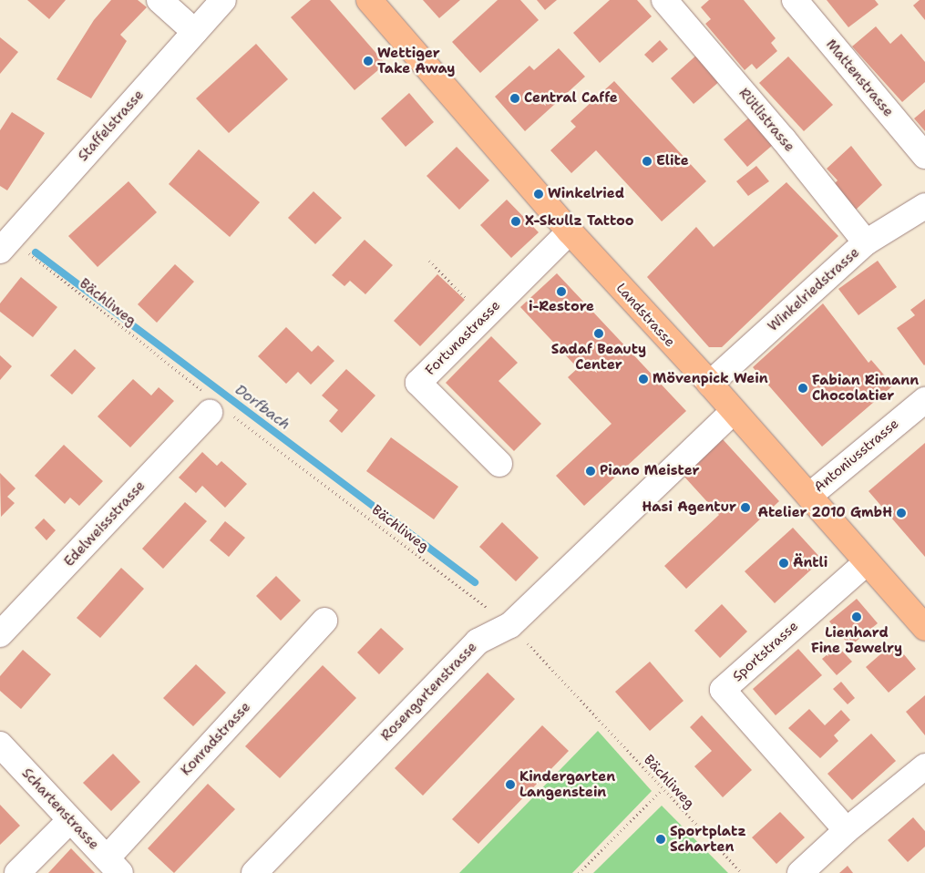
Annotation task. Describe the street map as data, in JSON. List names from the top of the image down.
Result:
{
  "streets": {
    "main road": ["Landstrasse"],
    "street": [
      "Mattenstrasse",
      "Rütlistrasse",
      "Staffelstrasse",
      "Winkelriedstrasse",
      "Fortunastrasse",
      "Antoniusstrasse",
      "Edelweissstrasse",
      "Sportstrasse",
      "Rosengartenstrasse",
      "Konradstrasse",
      "Schartenstrasse"
    ],
    "path": ["Bächliweg"]
  },
  "crossings": [
    ["Rütlistrasse", "Winkelriedstrasse"],
    ["Staffelstrasse", "Bächliweg"],
    ["Winkelriedstrasse", "Landstrasse"],
    ["Bächliweg", "Edelweissstrasse"],
    ["Bächliweg", "Rosengartenstrasse"],
    ["Landstrasse", "Fortunastrasse"],
    ["Landstrasse", "Antoniusstrasse"],
    ["Landstrasse", "Sportstrasse"],
    ["Landstrasse", "Rosengartenstrasse"],
    ["Konradstrasse", "Schartenstrasse"]
  ],
  "water": ["Dorfbach"],
  "places": [
    "Wettiger Take Away",
    "Central Caffe",
    "Elite",
    "Winkelried",
    "X-Skullz Tattoo",
    "i-Restore",
    "Sadaf Beauty Center",
    "Mövenpick Wein",
    "Fabian Rimann Chocolatier",
    "Piano Meister",
    "Hasi Agentur",
    "Atelier 2010 GmbH",
    "Äntli",
    "Lienhard Fine Jewelry",
    "Kindergarten Langenstein",
    "Sportplatz Scharten"
  ]
}
